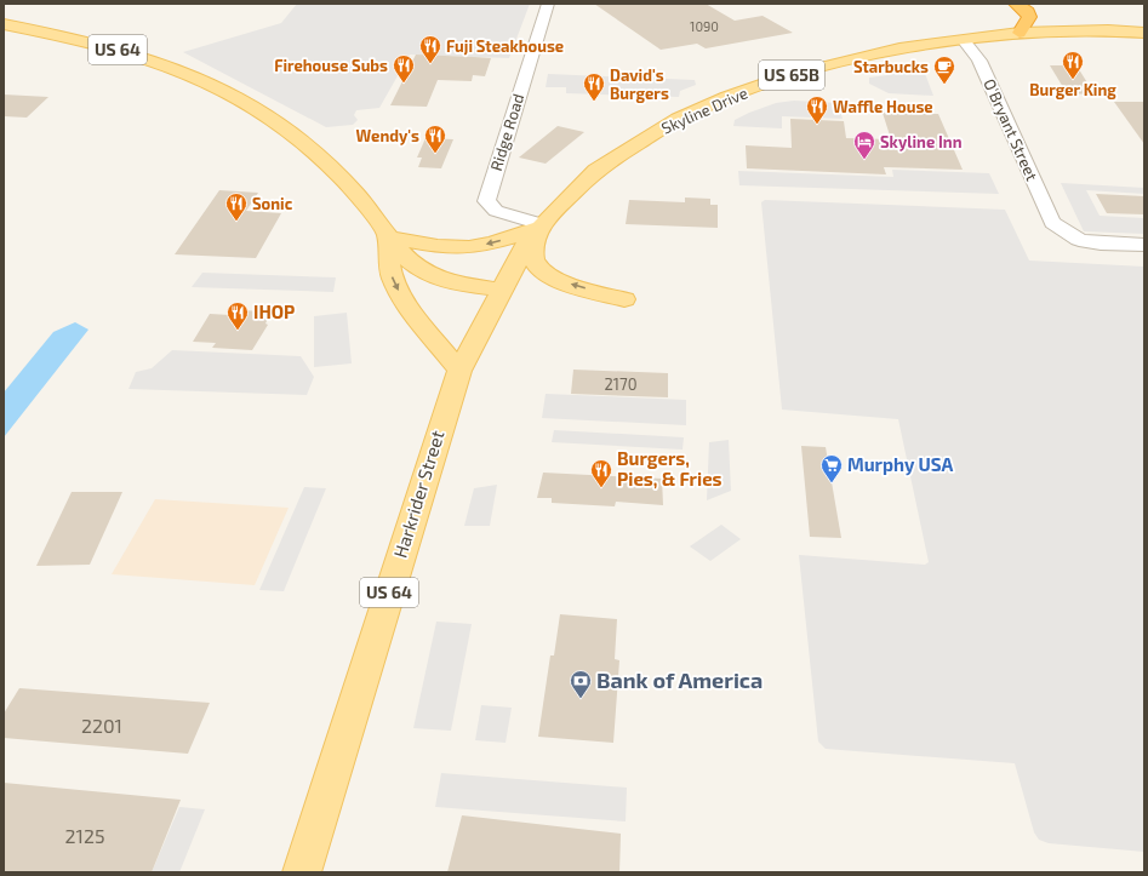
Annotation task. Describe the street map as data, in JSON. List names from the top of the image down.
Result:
{
  "streets": {
    "main road": [
      "US 64",
      "US 65B",
      "Skyline Drive",
      "Harkrider Street"
    ],
    "street": ["O'Bryant Street", "Ridge Road"]
  },
  "crossings": [
    ["US 64", "Skyline Drive"],
    ["US 64", "Harkrider Street"],
    ["US 65B", "Skyline Drive"],
    ["Skyline Drive", "O'Bryant Street"],
    ["Skyline Drive", "Ridge Road"],
    ["Skyline Drive", "Harkrider Street"]
  ],
  "places": {
    "restaurant": [
      "Fuji Steakhouse",
      "Burger King",
      "Firehouse Subs",
      "David's Burgers",
      "Waffle House",
      "Wendy's",
      "Sonic",
      "IHOP",
      "Burgers, Pies, & Fries"
    ],
    "cafe": ["Starbucks"],
    "hotel": ["Skyline Inn"],
    "supermarket": ["Murphy USA"],
    "bank": ["Bank of America"]
  },
  "house_numbers": [
    "1090",
    "2170",
    "2201",
    "2125"
  ]
}
